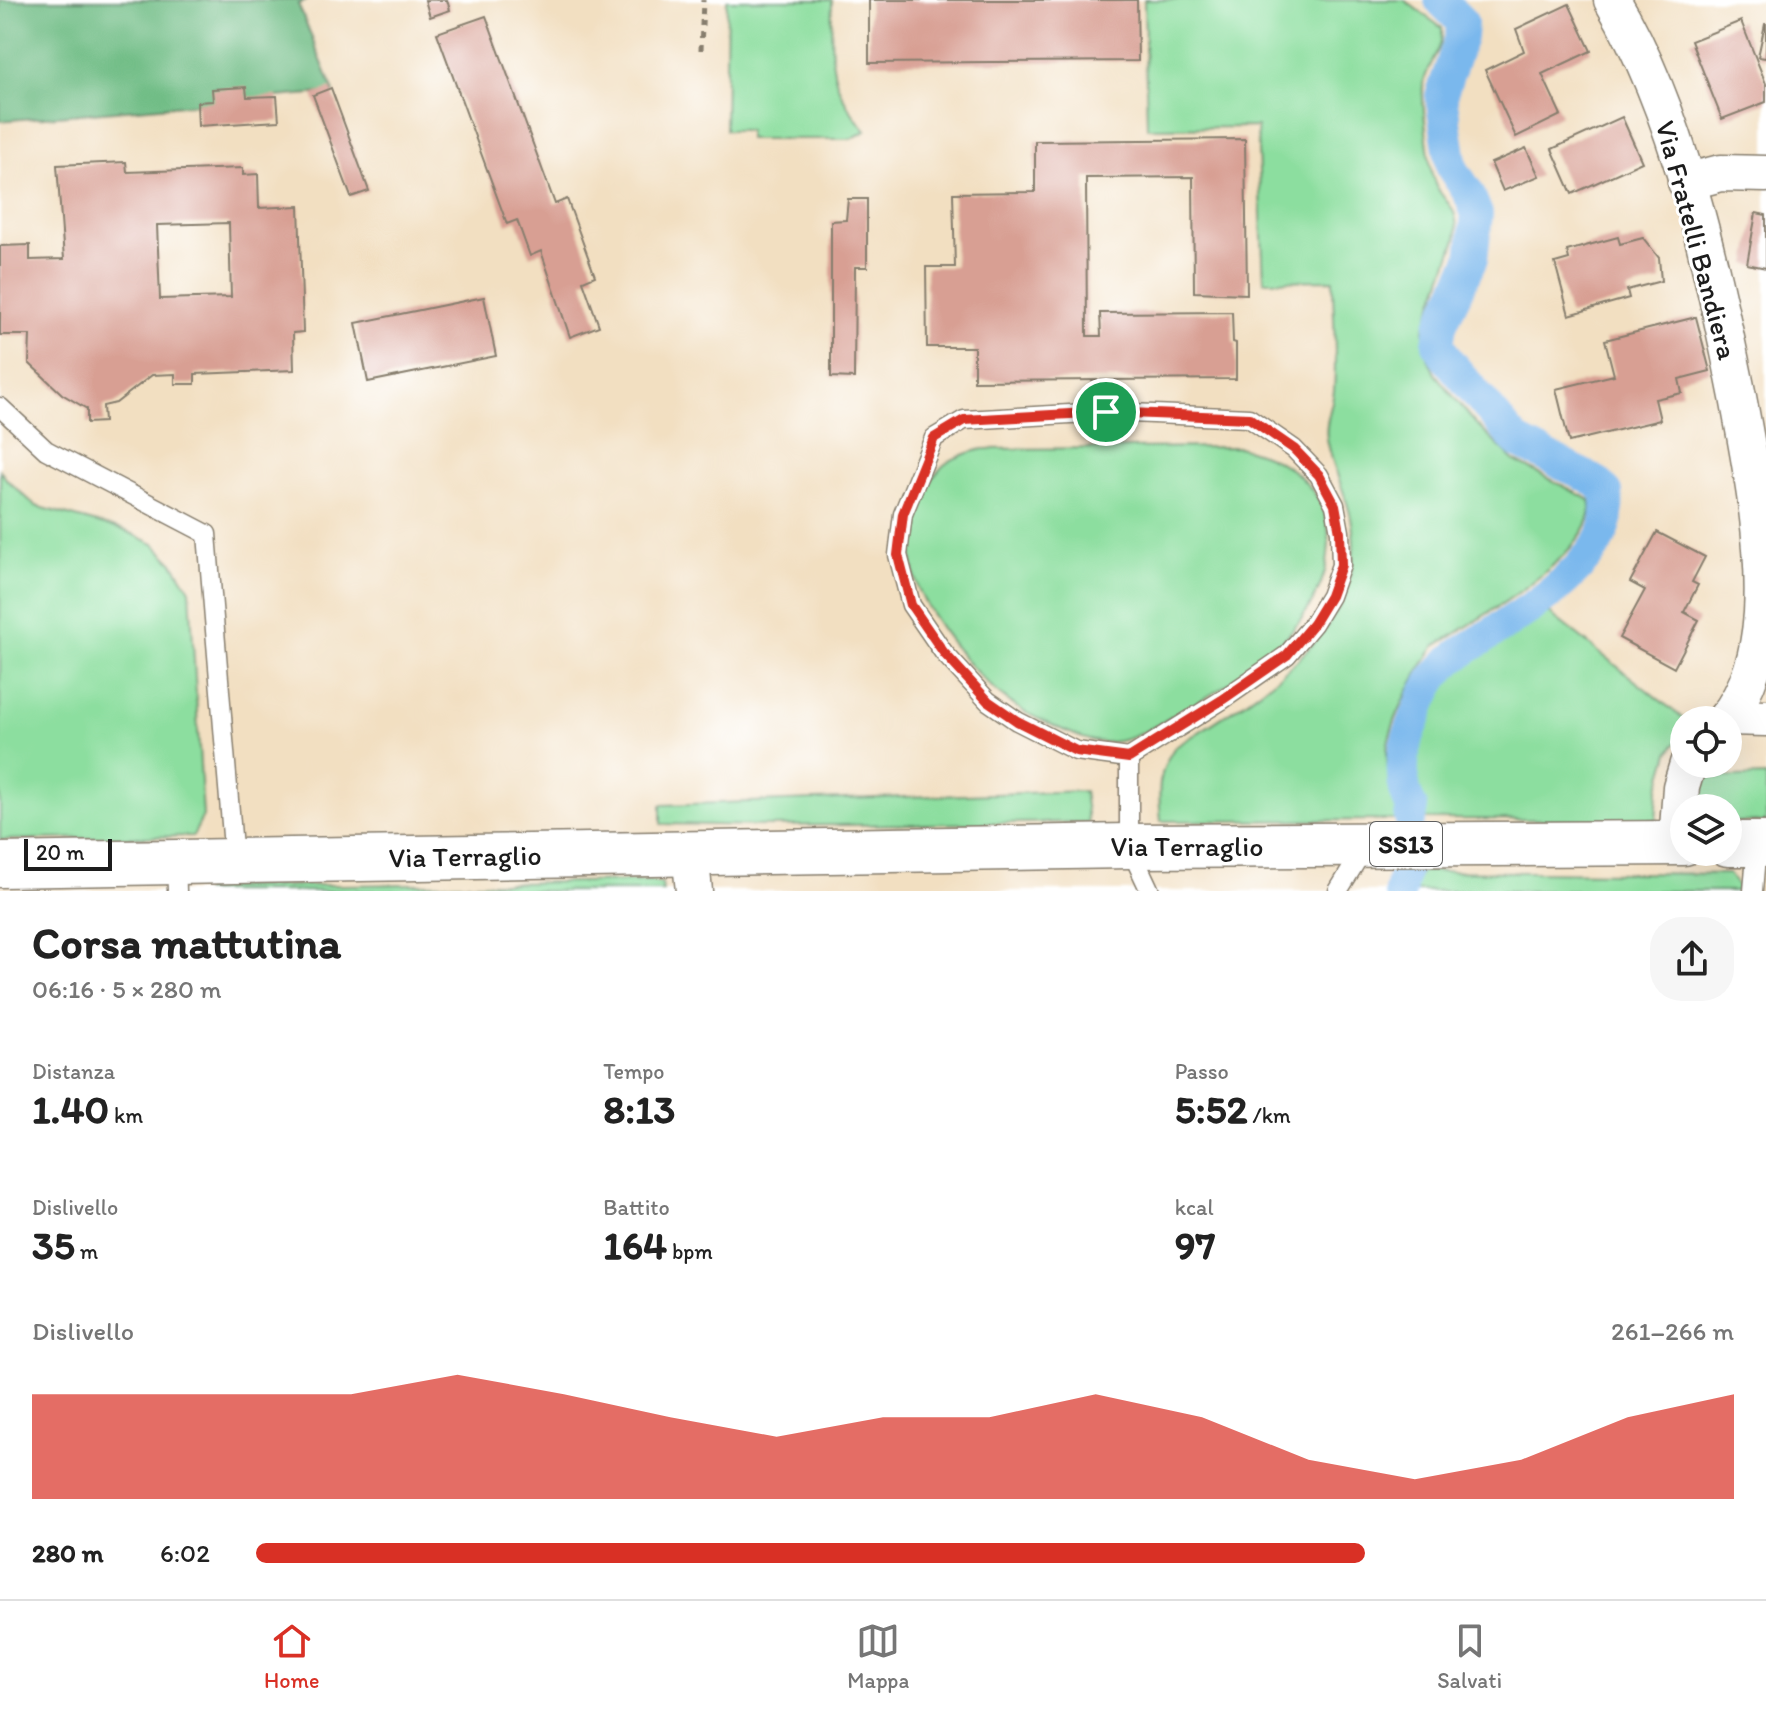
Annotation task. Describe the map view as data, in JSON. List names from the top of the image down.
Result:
{
  "streets": {
    "main road": ["SS13", "Via Terraglio"],
    "street": ["Via Fratelli Bandiera"]
  },
  "scale_bar": "20 m",
  "page": {
    "scale": "20 m",
    "heading": ["Corsa mattutina", "06:16 · 5 × 280 m"],
    "stats": [
      ["Distanza", "1.40 km"],
      ["Tempo", "8:13"],
      ["Passo", "5:52 /km"],
      ["Dislivello", "35 m"],
      ["Battito", "164 bpm"],
      ["kcal", "97"]
    ],
    "chart": ["Dislivello", "261–266 m"],
    "list": [
      {
        "name": "280 m",
        "note": "6:02"
      }
    ],
    "tabs": ["Home", "Mappa", "Salvati"]
  }
}
